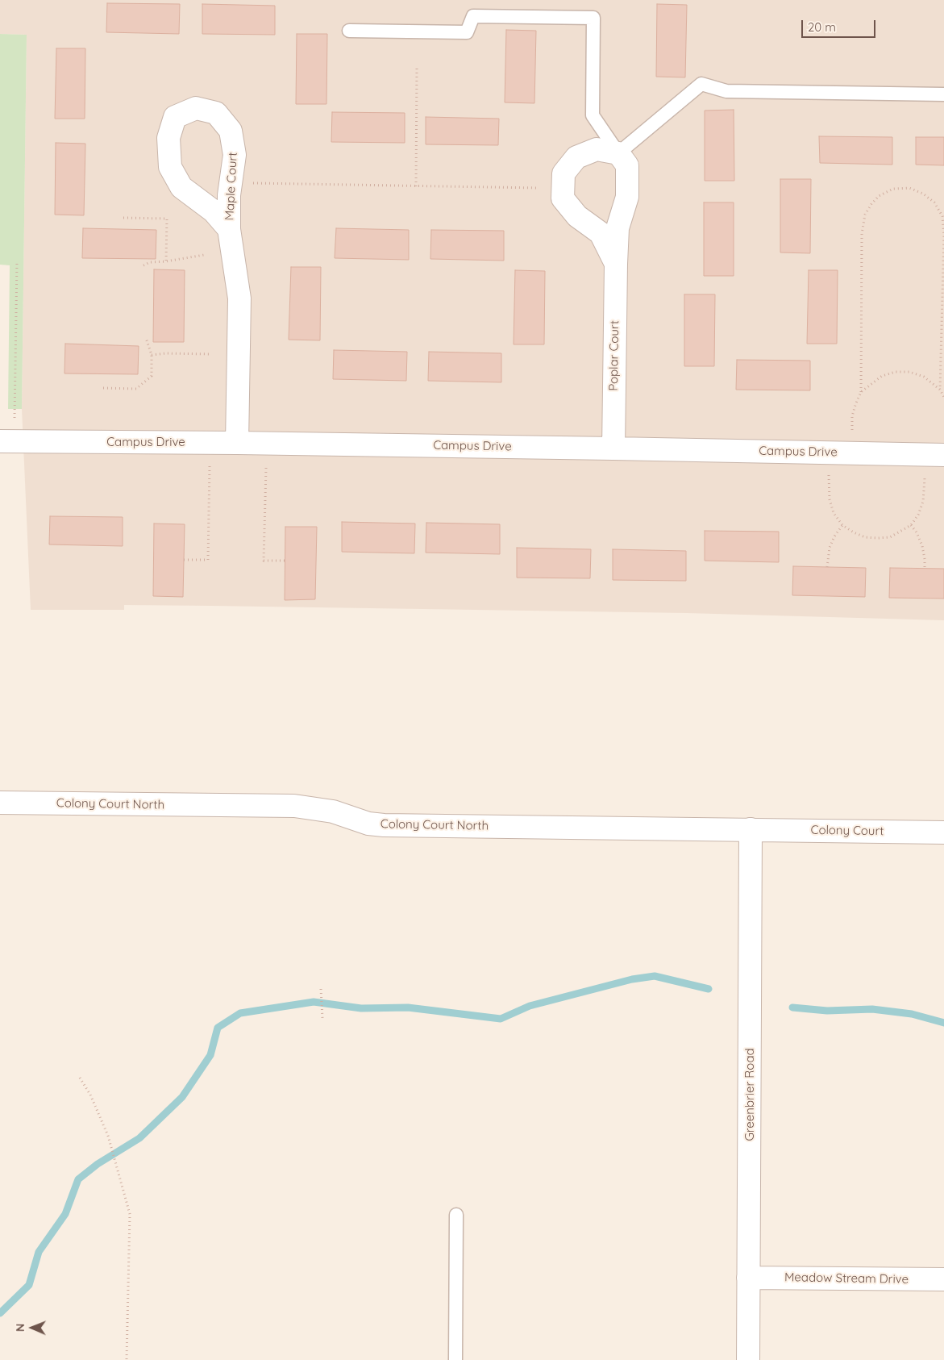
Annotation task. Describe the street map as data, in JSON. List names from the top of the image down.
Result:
{
  "streets": {
    "street": [
      "Maple Court",
      "Poplar Court",
      "Campus Drive",
      "Colony Court North",
      "Colony Court",
      "Greenbrier Road",
      "Meadow Stream Drive"
    ]
  },
  "crossings": [
    ["Maple Court", "Campus Drive"],
    ["Poplar Court", "Campus Drive"],
    ["Colony Court North", "Colony Court"],
    ["Colony Court North", "Greenbrier Road"],
    ["Colony Court", "Greenbrier Road"],
    ["Greenbrier Road", "Meadow Stream Drive"]
  ],
  "scale_bar": "20 m",
  "north": "left"
}
